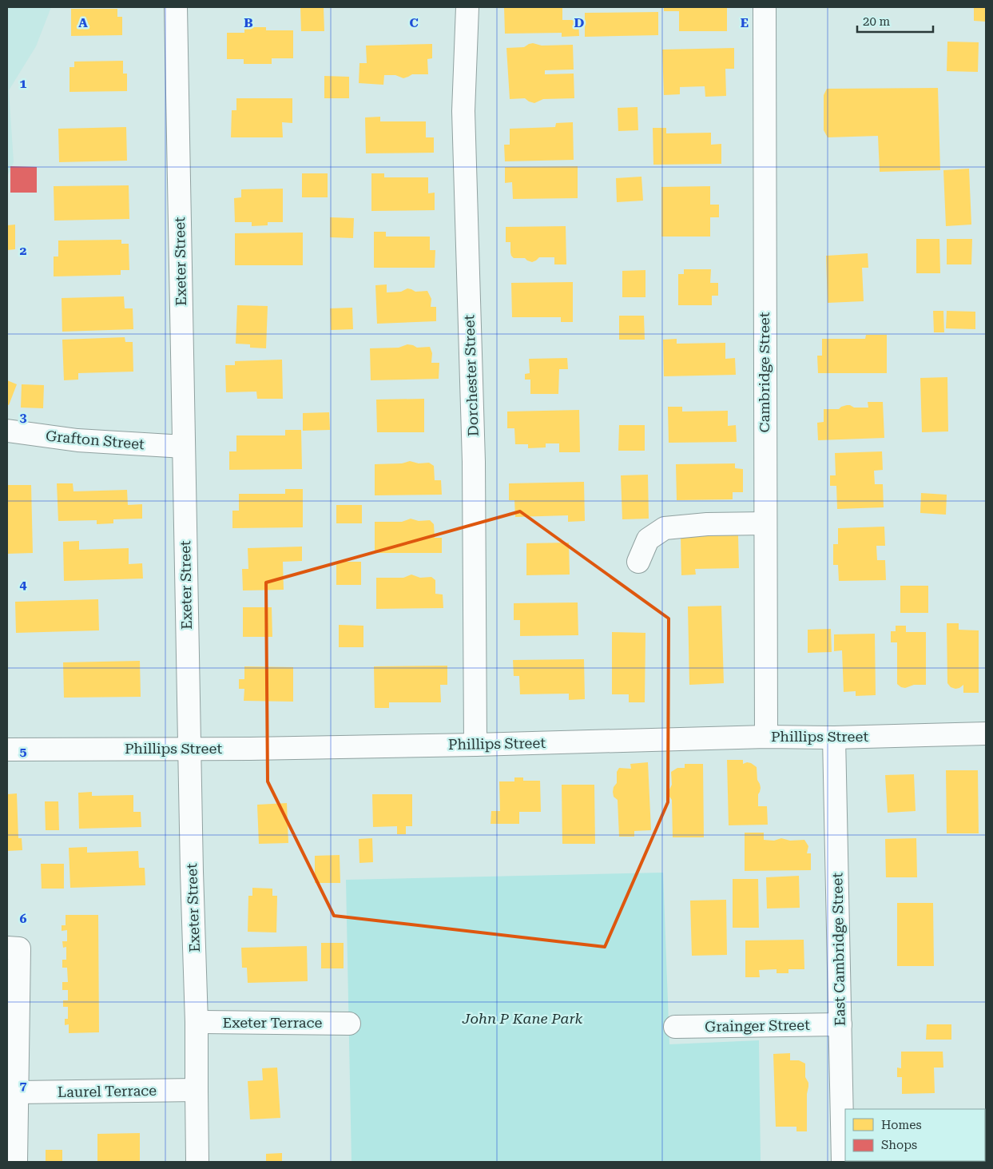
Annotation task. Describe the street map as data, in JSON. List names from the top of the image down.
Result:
{
  "streets": {
    "street": [
      "Exeter Street",
      "Cambridge Street",
      "Dorchester Street",
      "Grafton Street",
      "Phillips Street",
      "East Cambridge Street",
      "Exeter Terrace",
      "Grainger Street",
      "Laurel Terrace"
    ]
  },
  "crossings": [
    ["Exeter Street", "Grafton Street"],
    ["Exeter Street", "Phillips Street"],
    ["Exeter Street", "Exeter Terrace"],
    ["Exeter Street", "Laurel Terrace"],
    ["Cambridge Street", "Phillips Street"],
    ["Dorchester Street", "Phillips Street"],
    ["Phillips Street", "East Cambridge Street"],
    ["East Cambridge Street", "Grainger Street"]
  ],
  "parks": ["John P Kane Park"],
  "legend": ["Homes", "Shops"],
  "scale_bar": "20 m",
  "grid": {
    "columns": [
      "A",
      "B",
      "C",
      "D",
      "E"
    ],
    "rows": [
      "1",
      "2",
      "3",
      "4",
      "5",
      "6",
      "7"
    ]
  }
}
